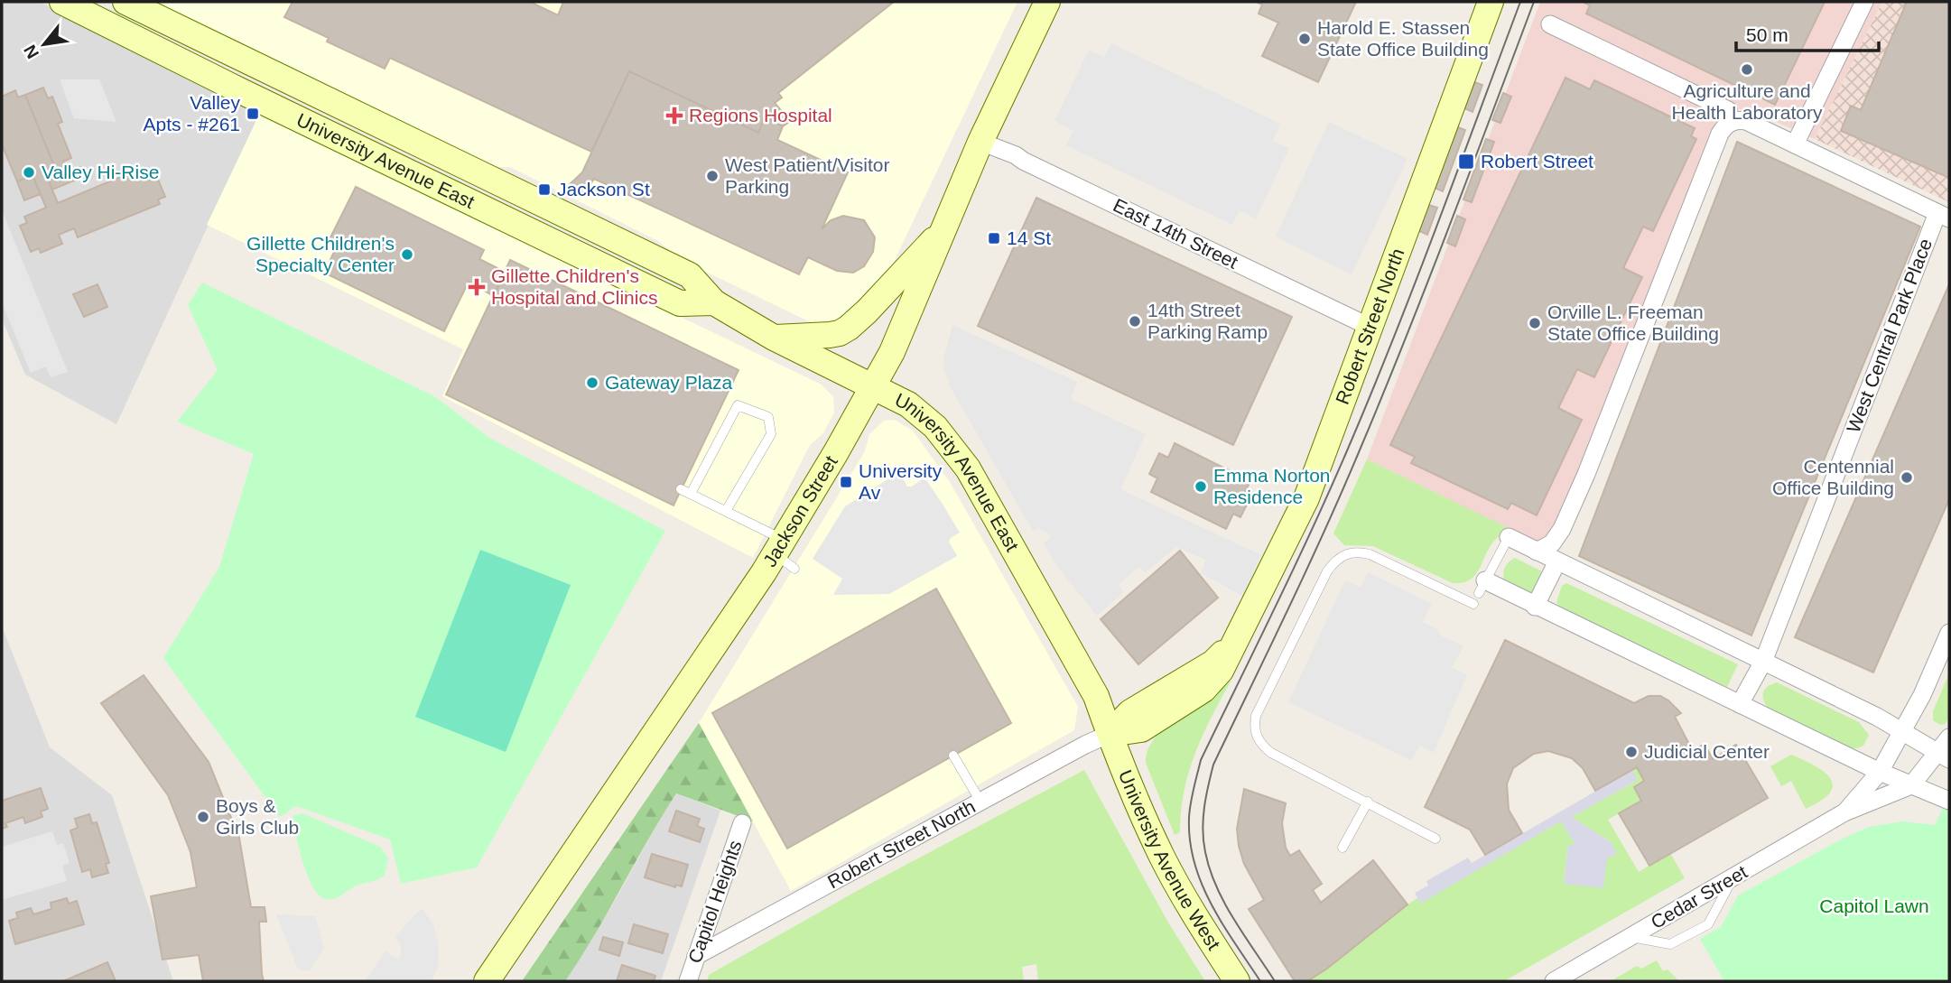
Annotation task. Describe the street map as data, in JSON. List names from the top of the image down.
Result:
{
  "streets": {
    "main road": [
      "University Avenue East",
      "Robert Street North",
      "Jackson Street",
      "University Avenue West"
    ],
    "street": [
      "East 14th Street",
      "West Central Park Place",
      "Cedar Street",
      "Capitol Heights"
    ]
  },
  "crossings": [
    ["University Avenue East", "Robert Street North"],
    ["University Avenue East", "Jackson Street"],
    ["University Avenue East", "University Avenue West"],
    ["East 14th Street", "Robert Street North"],
    ["East 14th Street", "Jackson Street"],
    ["Robert Street North", "University Avenue West"],
    ["Robert Street North", "Capitol Heights"]
  ],
  "parks": ["Capitol Lawn"],
  "places": {
    "other": [
      "Harold E. Stassen State Office Building",
      "Agriculture and Health Laboratory",
      "Valley Hi-Rise",
      "West Patient/Visitor Parking",
      "Gillette Children's Specialty Center",
      "14th Street Parking Ramp",
      "Orville L. Freeman State Office Building",
      "Gateway Plaza",
      "Centennial Office Building",
      "Emma Norton Residence",
      "Judicial Center",
      "Boys & Girls Club"
    ],
    "transit": [
      "Valley Apts - #261",
      "Robert Street",
      "Jackson St",
      "14 St",
      "University Av"
    ],
    "health": ["Regions Hospital", "Gillette Children's Hospital and Clinics"]
  },
  "scale_bar": "50 m",
  "north": "bottom left"
}
